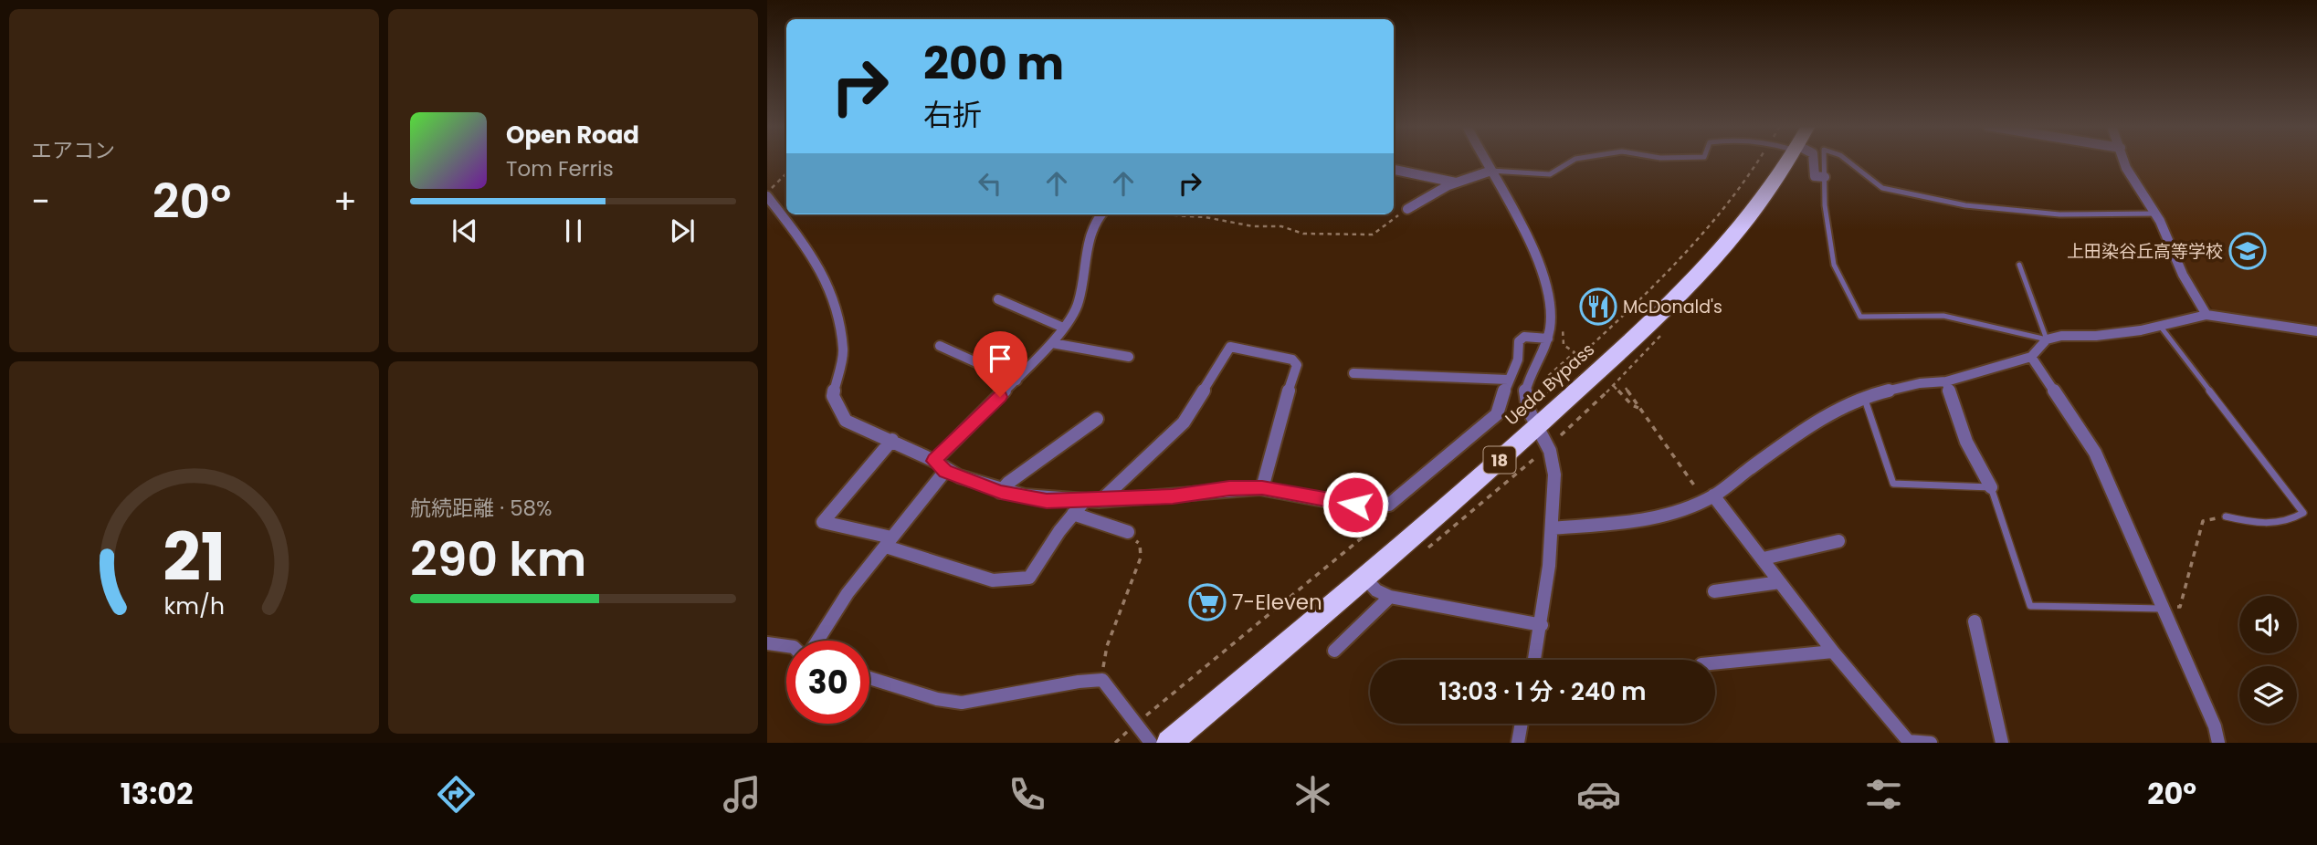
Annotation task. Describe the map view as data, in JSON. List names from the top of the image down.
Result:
{
  "streets": {
    "highway": ["Ueda Bypass", "18"]
  },
  "places": {
    "school or university": ["上田染谷丘高等学校"],
    "restaurant": ["McDonald's"],
    "supermarket": ["7-Eleven"]
  },
  "page": {
    "tile": [
      "エアコン",
      ["航続距離 · 58%", "290 km"]
    ],
    "turn": ["200 m", "右折"],
    "song": ["Open Road", "Tom Ferris"],
    "heat": ["−", "20°", "+"],
    "limit": "30",
    "trip": "13:03 · 1 分 · 240 m",
    "tabs": ["13:02", "20°"],
    "gauge": ["21", "km/h"]
  }
}
